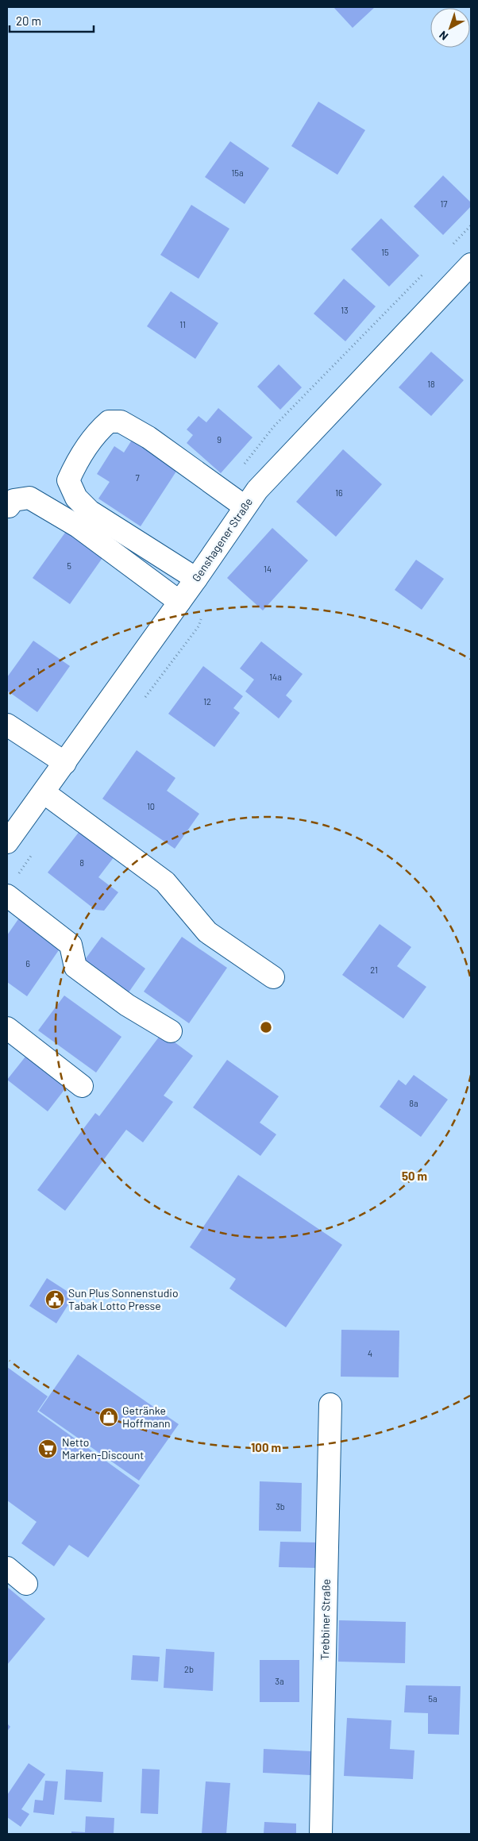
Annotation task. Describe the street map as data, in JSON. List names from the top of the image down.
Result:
{
  "streets": {
    "street": ["Genshagener Straße", "Trebbiner Straße"]
  },
  "places": {
    "public building": ["Sun Plus Sonnenstudio Tabak Lotto Presse"],
    "shop": ["Getränke Hoffmann"],
    "supermarket": ["Netto Marken-Discount"]
  },
  "house_numbers": [
    "15a",
    "17",
    "15",
    "13",
    "11",
    "18",
    "9",
    "7",
    "16",
    "5",
    "14",
    "1",
    "14a",
    "12",
    "10",
    "8",
    "6",
    "21",
    "8a",
    "4",
    "3b",
    "2b",
    "3a",
    "5a"
  ],
  "scale_bar": "20 m",
  "north": "bottom left",
  "rings": ["50 m", "100 m"]
}
